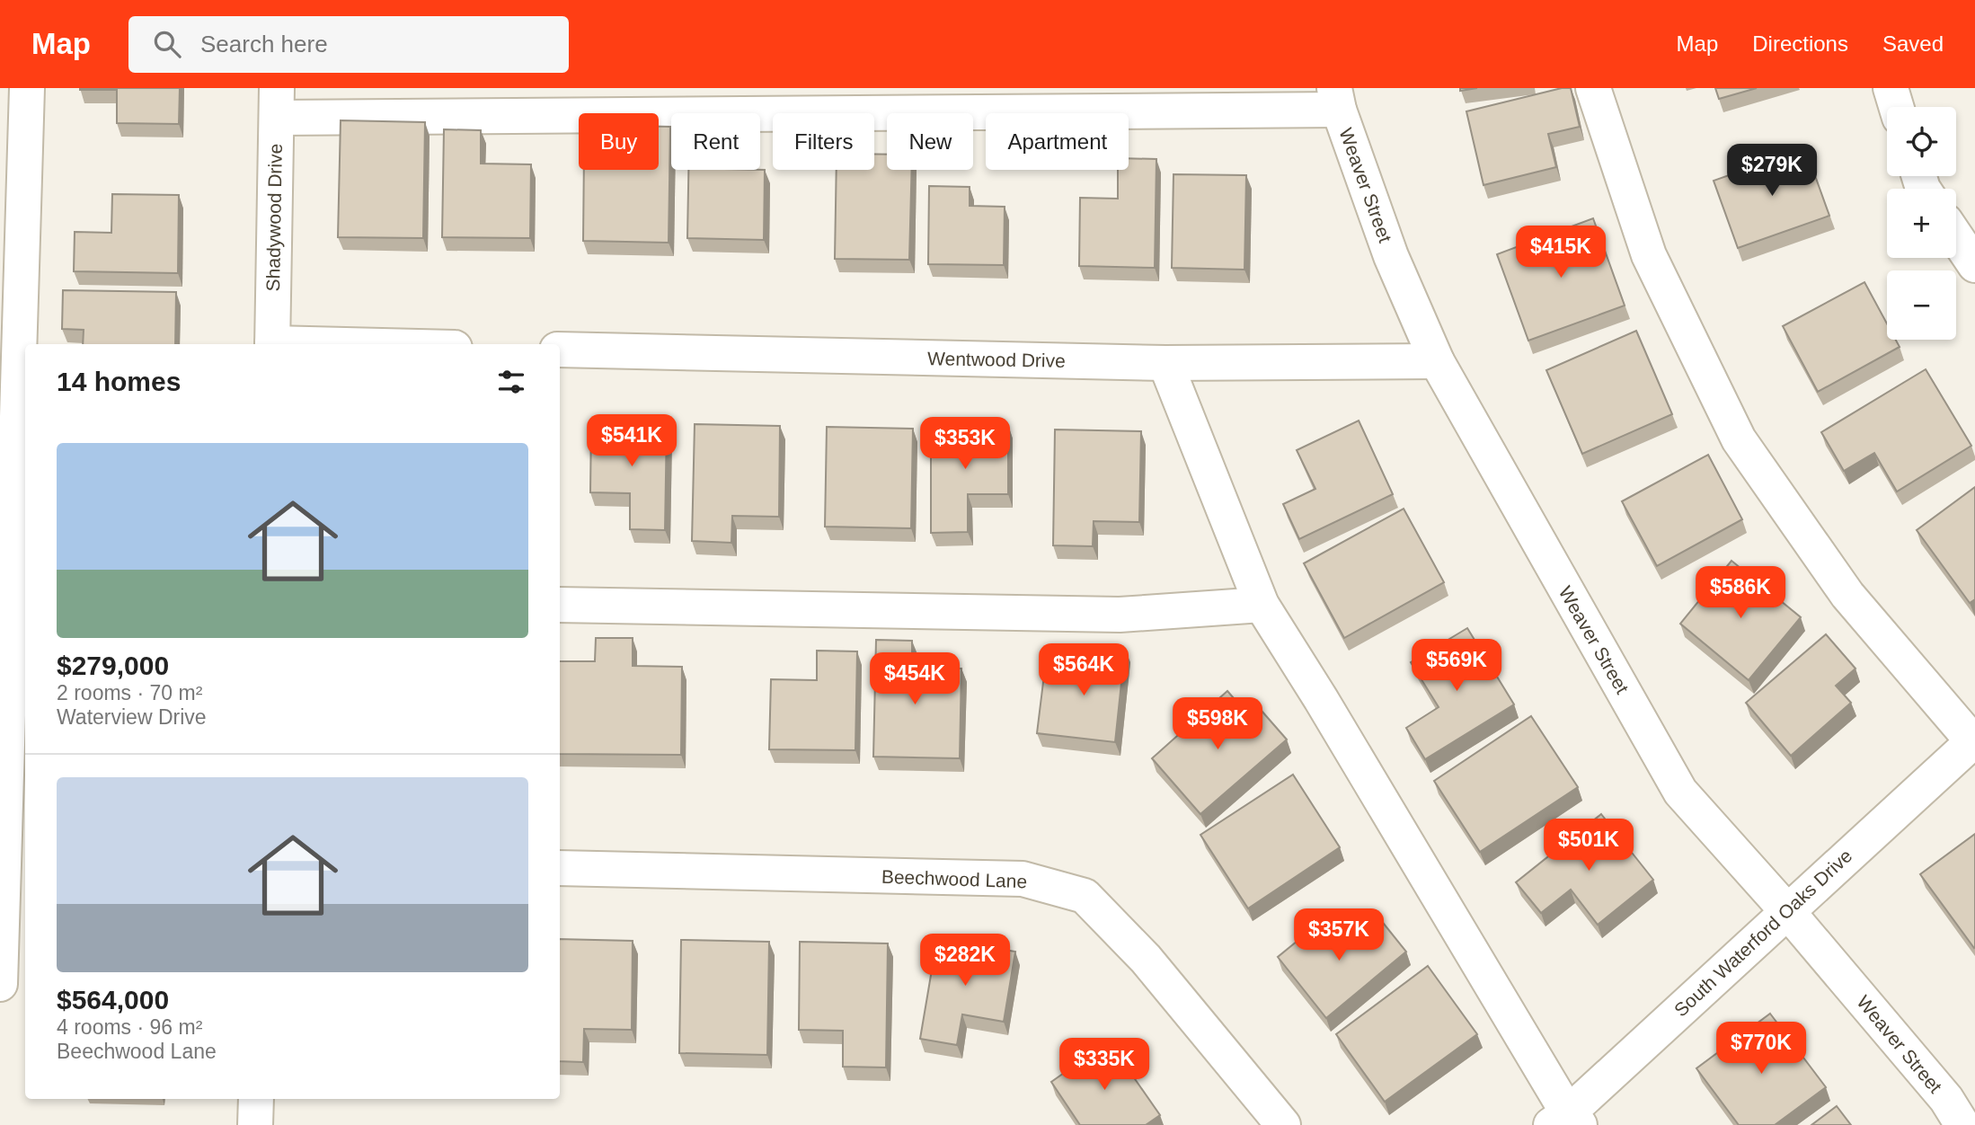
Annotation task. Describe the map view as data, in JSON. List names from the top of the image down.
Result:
{
  "streets": {
    "street": [
      "Weaver Street",
      "Shadywood Drive",
      "Wentwood Drive",
      "Beechwood Lane",
      "South Waterford Oaks Drive"
    ]
  },
  "crossings": [
    ["Weaver Street", "Wentwood Drive"],
    ["Weaver Street", "South Waterford Oaks Drive"]
  ],
  "page": {
    "header": "Map",
    "search": "Search here",
    "nav": ["Map", "Directions", "Saved"],
    "map_buttons": ["+", "−"],
    "chip": [
      "Buy",
      "Rent",
      "Filters",
      "New",
      "Apartment"
    ],
    "price": [
      "$279K",
      "$415K",
      "$541K",
      "$353K",
      "$586K",
      "$569K",
      "$564K",
      "$454K",
      "$598K",
      "$501K",
      "$357K",
      "$282K",
      "$770K",
      "$335K"
    ],
    "heading": "14 homes",
    "list": [
      {
        "name": "$279,000",
        "note": "2 rooms · 70 m² · Waterview Drive"
      },
      {
        "name": "$564,000",
        "note": "4 rooms · 96 m² · Beechwood Lane"
      }
    ]
  }
}
